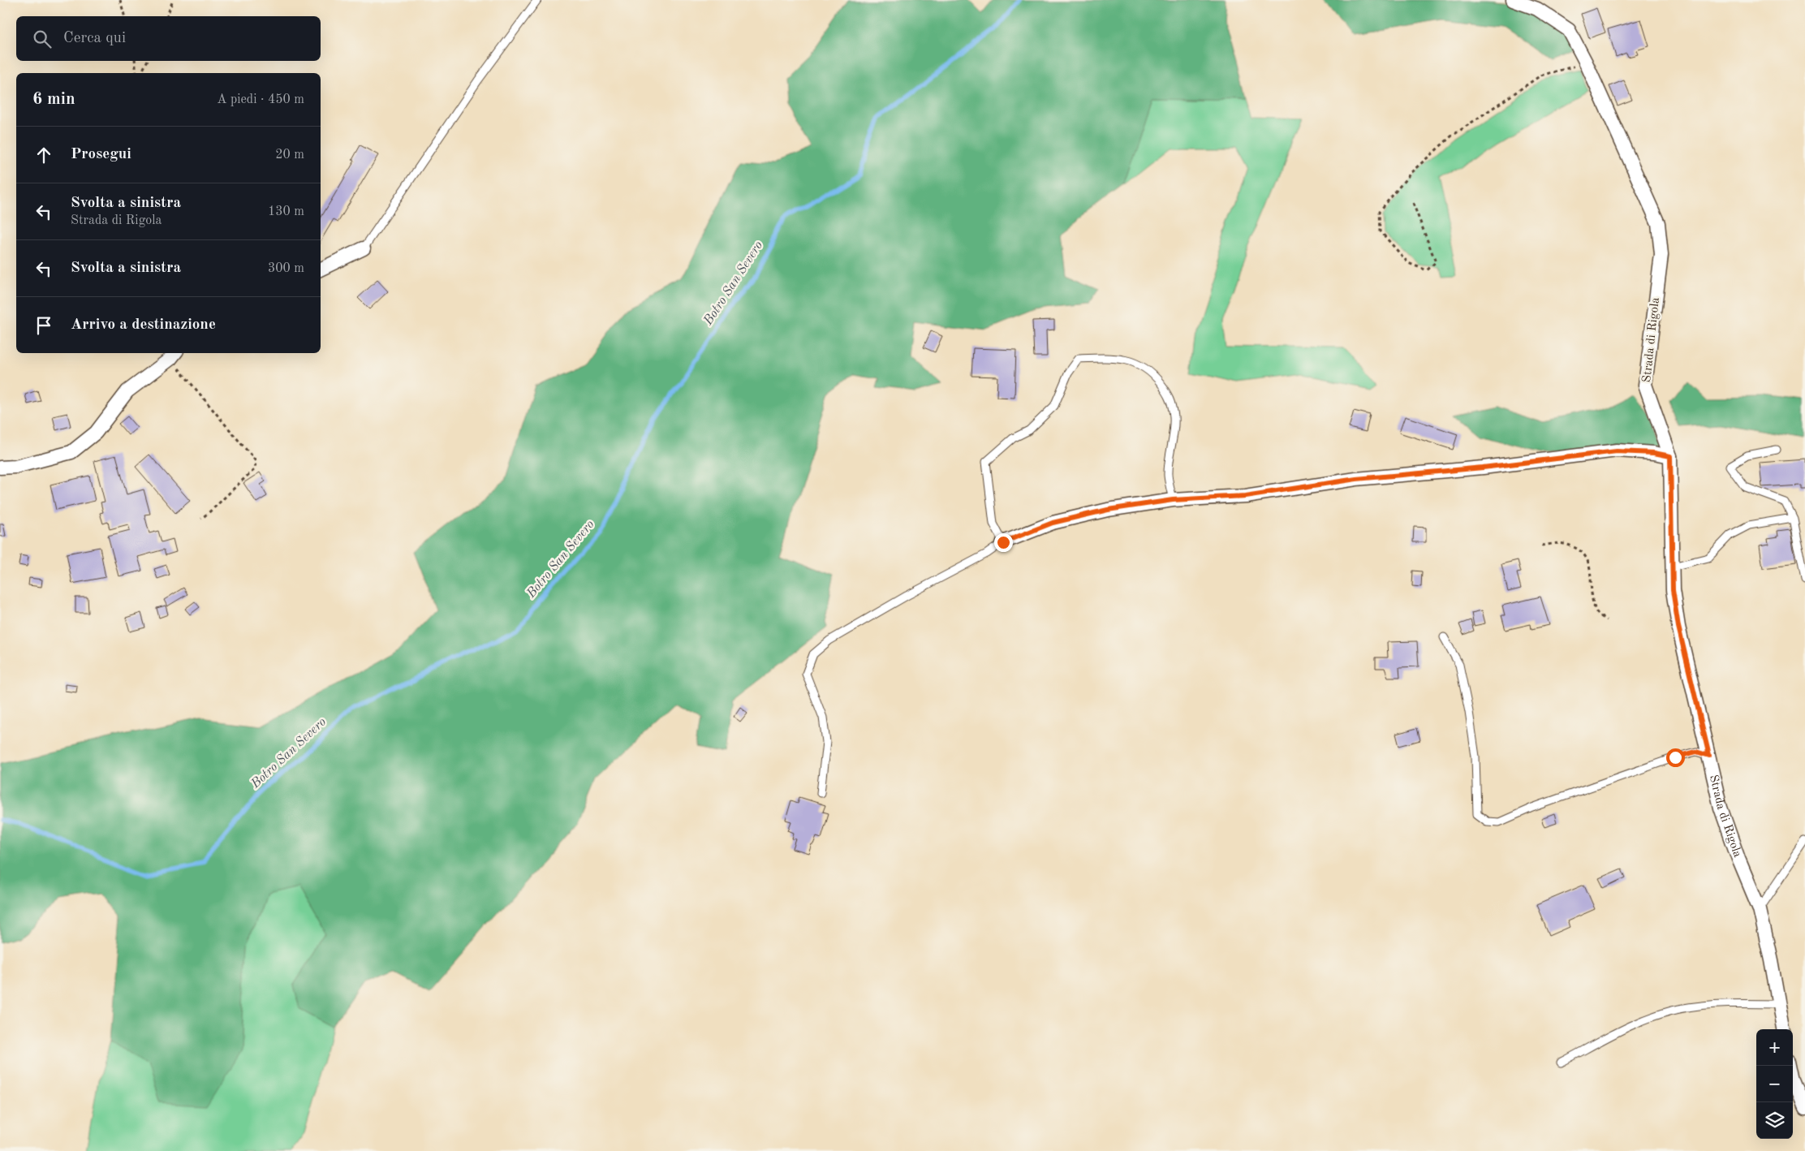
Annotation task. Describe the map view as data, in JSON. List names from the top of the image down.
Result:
{
  "streets": {
    "street": ["Strada di Rigola"]
  },
  "water": ["Botro San Severo"],
  "page": {
    "search": "Cerca qui",
    "heading": ["6 min", "A piedi · 450 m"],
    "list": [
      ["Prosegui", "20 m"],
      ["Svolta a sinistra", "Strada di Rigola", "130 m"],
      ["Svolta a sinistra", "300 m"],
      "Arrivo a destinazione"
    ],
    "map_buttons": ["+", "−"]
  }
}
